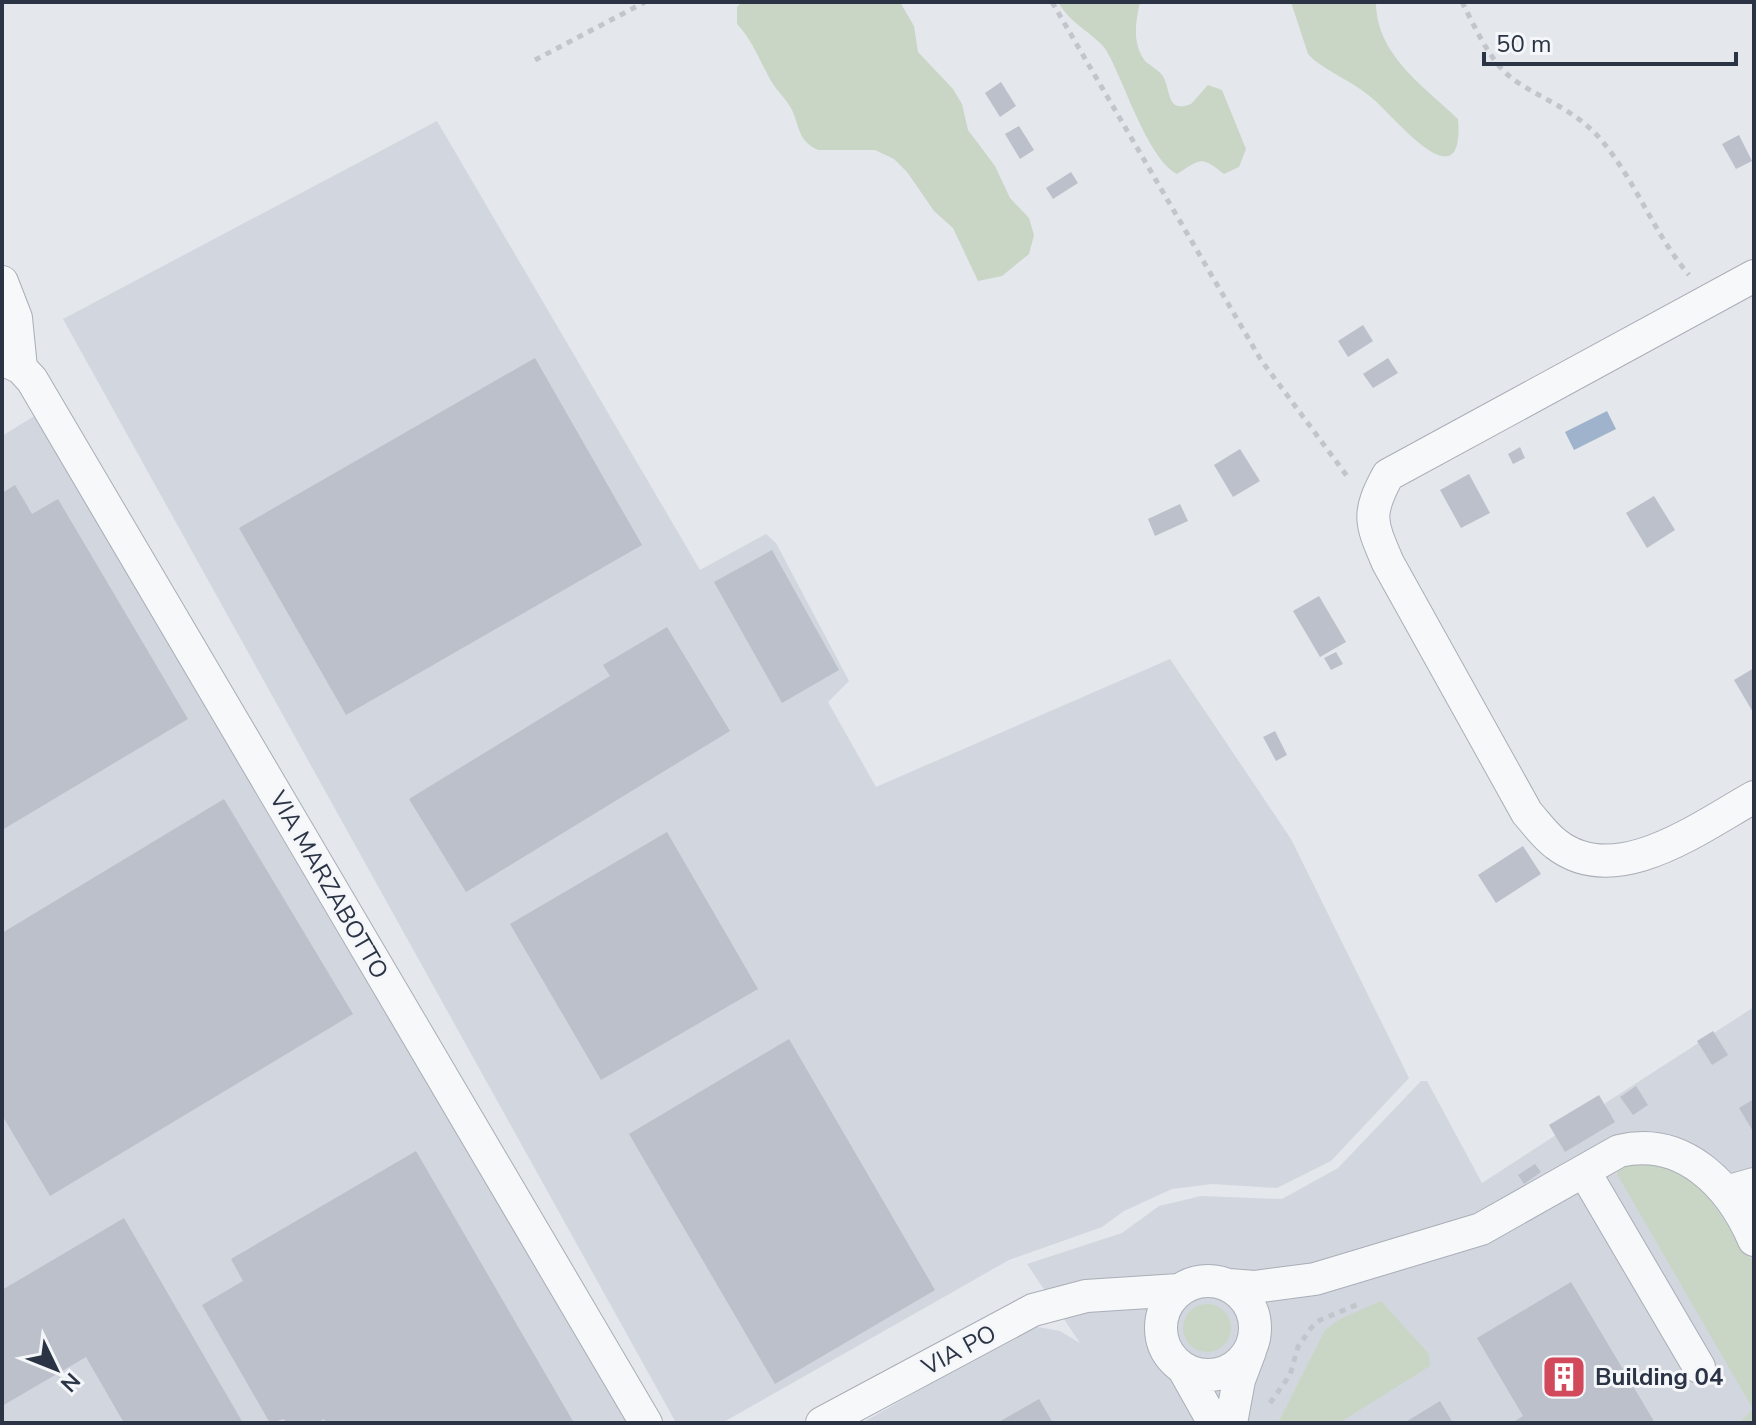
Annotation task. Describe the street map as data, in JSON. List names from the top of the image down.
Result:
{
  "streets": {
    "street": ["VIA MARZABOTTO", "VIA PO"]
  },
  "places": {
    "building": ["Building 04"]
  },
  "scale_bar": "50 m",
  "north": "bottom right"
}
